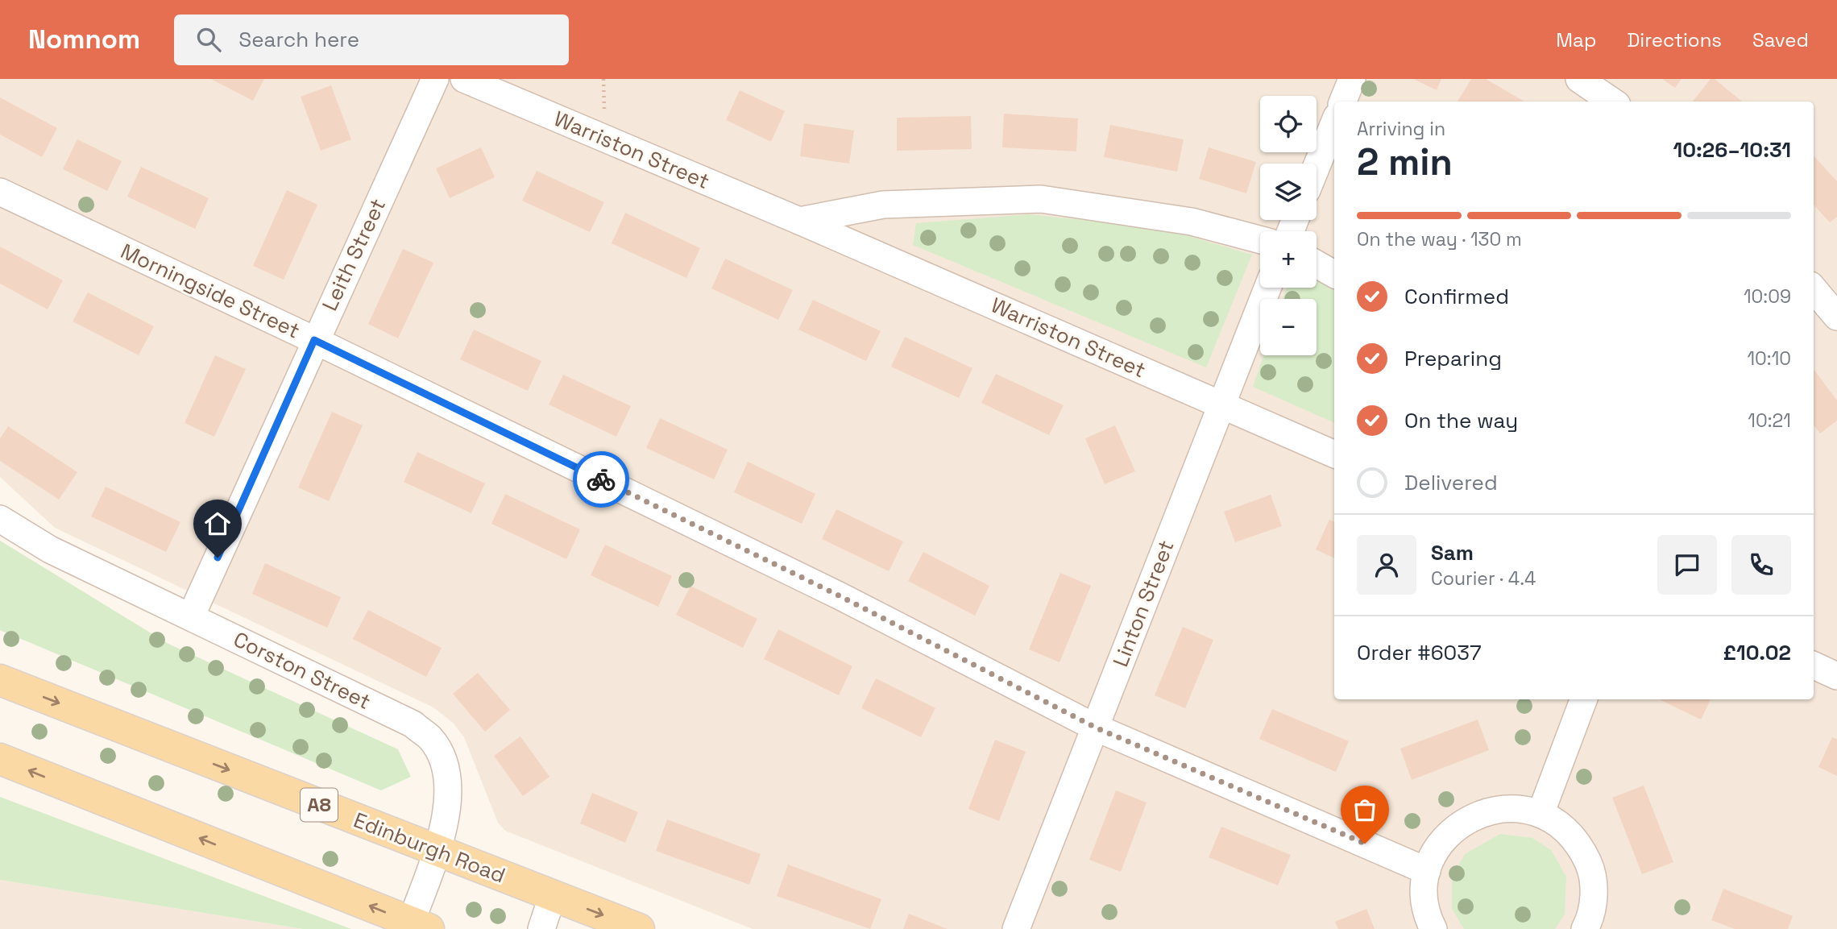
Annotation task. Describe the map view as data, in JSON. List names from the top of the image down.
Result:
{
  "streets": {
    "main road": ["A8", "Edinburgh Road"],
    "street": [
      "Warriston Street",
      "Leith Street",
      "Morningside Street",
      "Linton Street",
      "Corston Street"
    ]
  },
  "crossings": [
    ["Warriston Street", "Linton Street"],
    ["Leith Street", "Morningside Street"],
    ["Leith Street", "Corston Street"],
    ["Morningside Street", "Linton Street"],
    ["Corston Street", "Edinburgh Road"]
  ],
  "page": {
    "header": "Nomnom",
    "search": "Search here",
    "nav": ["Map", "Directions", "Saved"],
    "map_buttons": ["+", "−"],
    "heading": ["2 min", "Arriving in", "10:26–10:31"],
    "panel": [
      "Sam",
      "Courier · 4.4",
      "Order #6037",
      "£10.02"
    ],
    "bar": "On the way · 130 m",
    "list": [
      ["Confirmed", "10:09"],
      ["Preparing", "10:10"],
      ["On the way", "10:21"],
      "Delivered"
    ]
  }
}
